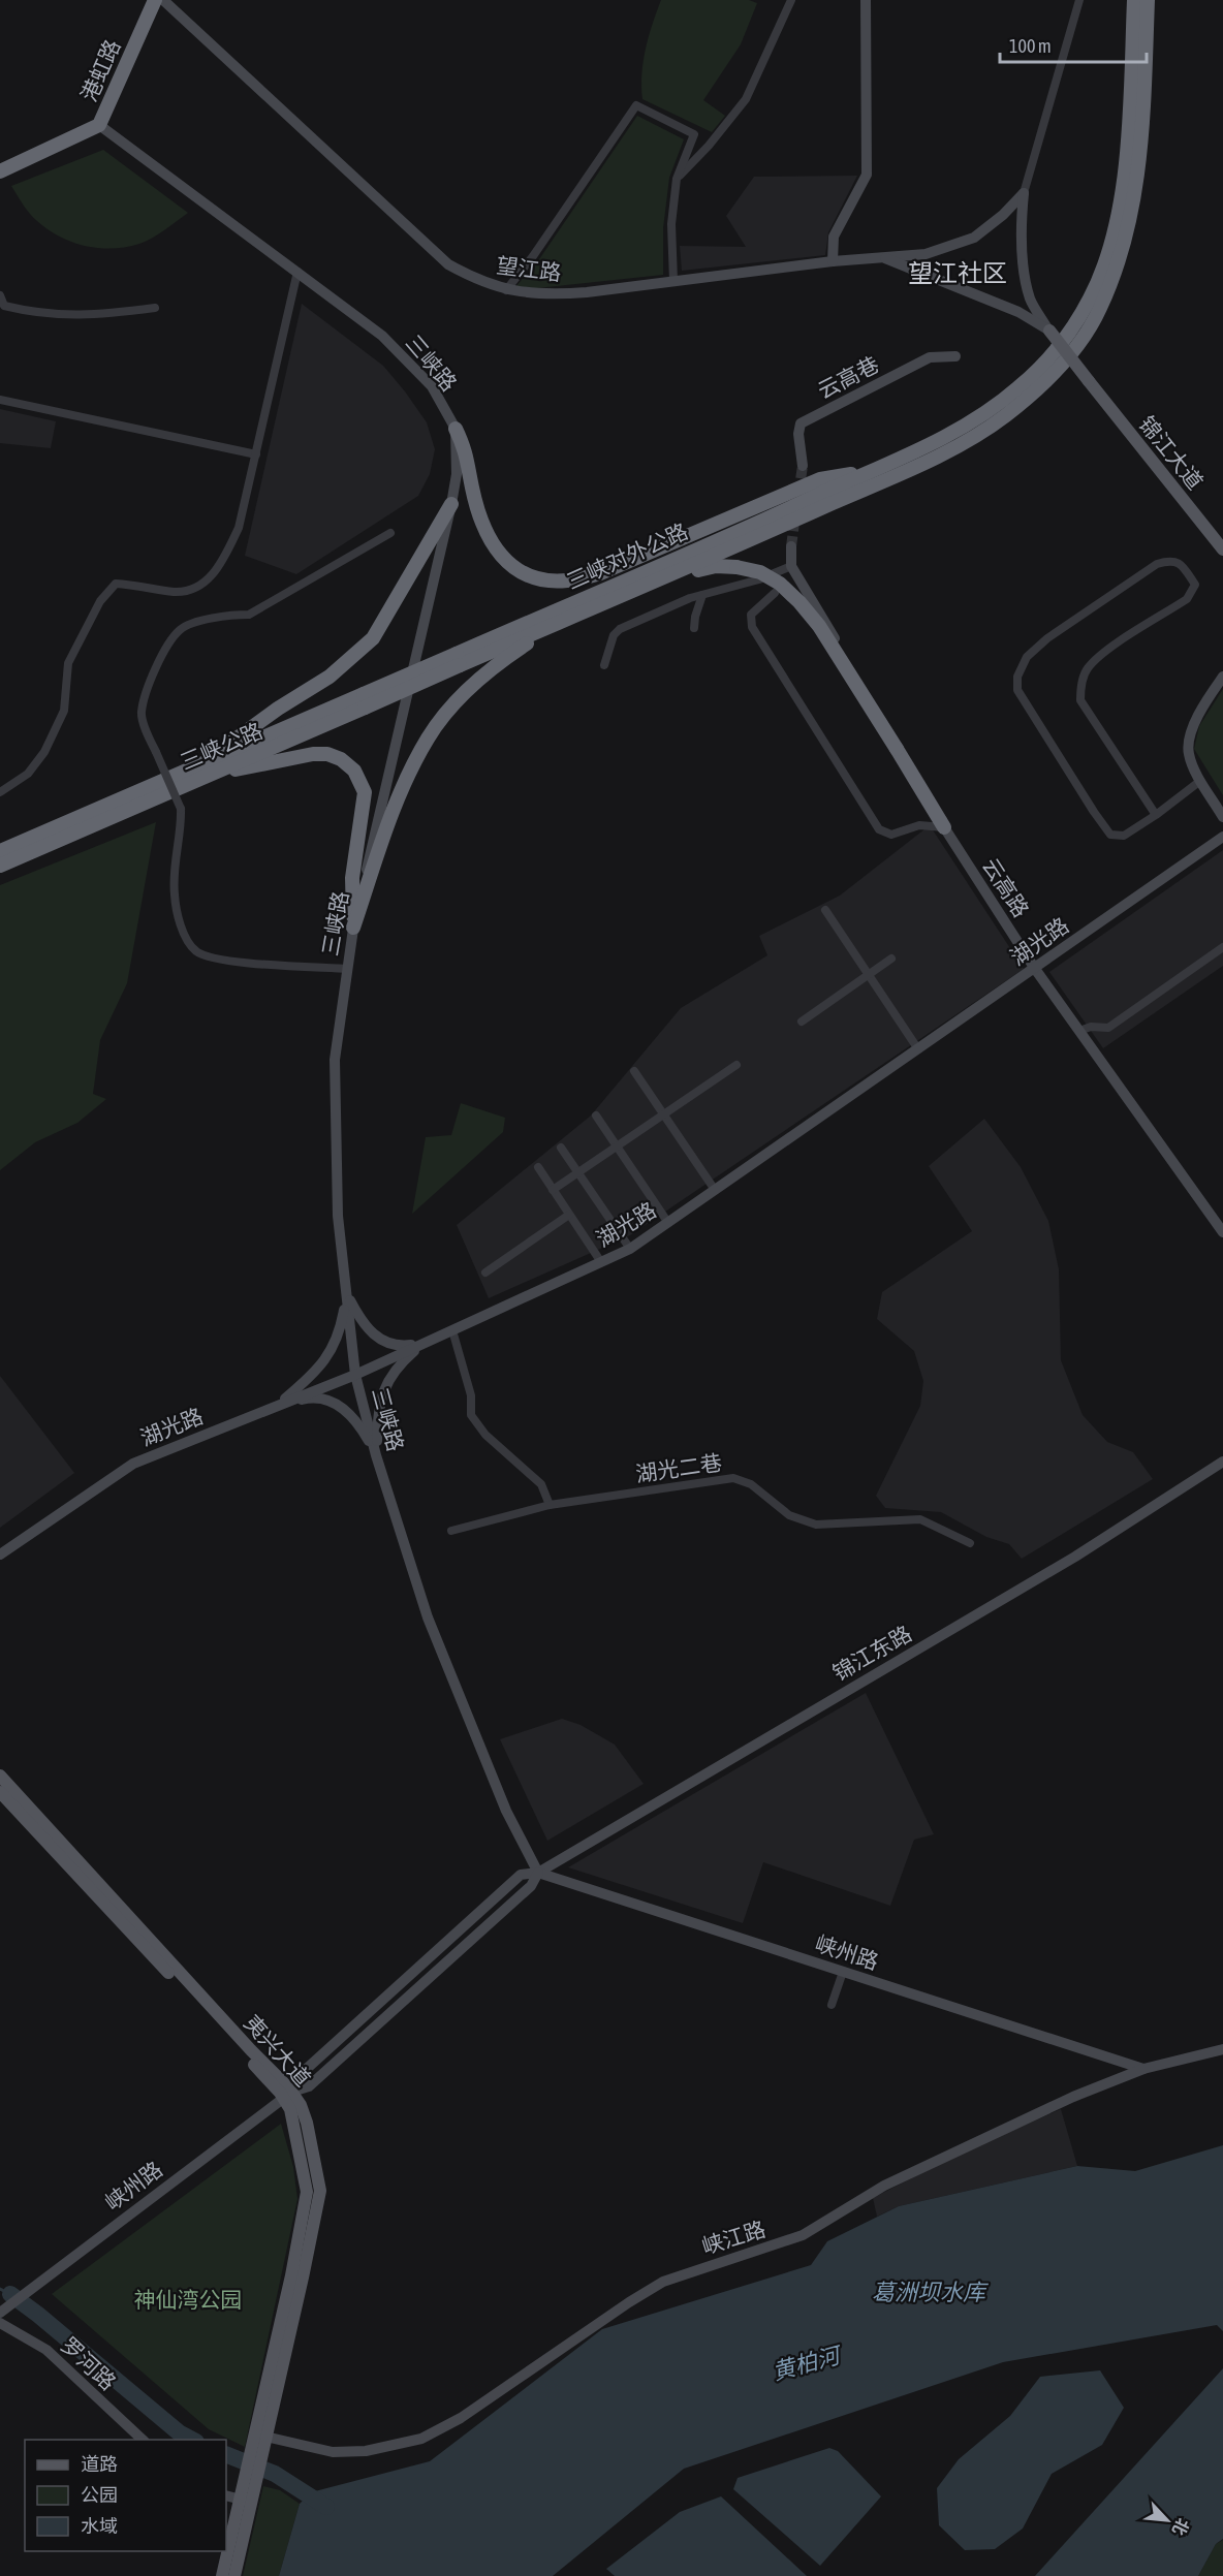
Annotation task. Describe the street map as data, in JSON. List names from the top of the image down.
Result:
{
  "streets": {
    "highway": ["港虹路", "三峡对外公路", "三峡公路"],
    "main road": [
      "望江路",
      "三峡路",
      "云高巷",
      "锦江大道",
      "云高路",
      "湖光路",
      "锦江东路",
      "峡州路",
      "夷兴大道",
      "峡江路",
      "罗河路"
    ],
    "street": ["湖光二巷"]
  },
  "crossings": [
    ["港虹路", "三峡路"],
    ["三峡路", "湖光路"],
    ["三峡路", "锦江东路"],
    ["三峡路", "峡州路"],
    ["三峡对外公路", "三峡公路"],
    ["云高路", "湖光路"],
    ["锦江东路", "峡州路"],
    ["峡州路", "夷兴大道"],
    ["峡州路", "峡江路"],
    ["夷兴大道", "峡江路"]
  ],
  "districts": ["望江社区"],
  "water": ["葛洲坝水库", "黄柏河"],
  "parks": ["神仙湾公园"],
  "legend": ["道路", "公园", "水域"],
  "scale_bar": "100 m",
  "north": "bottom right"
}
